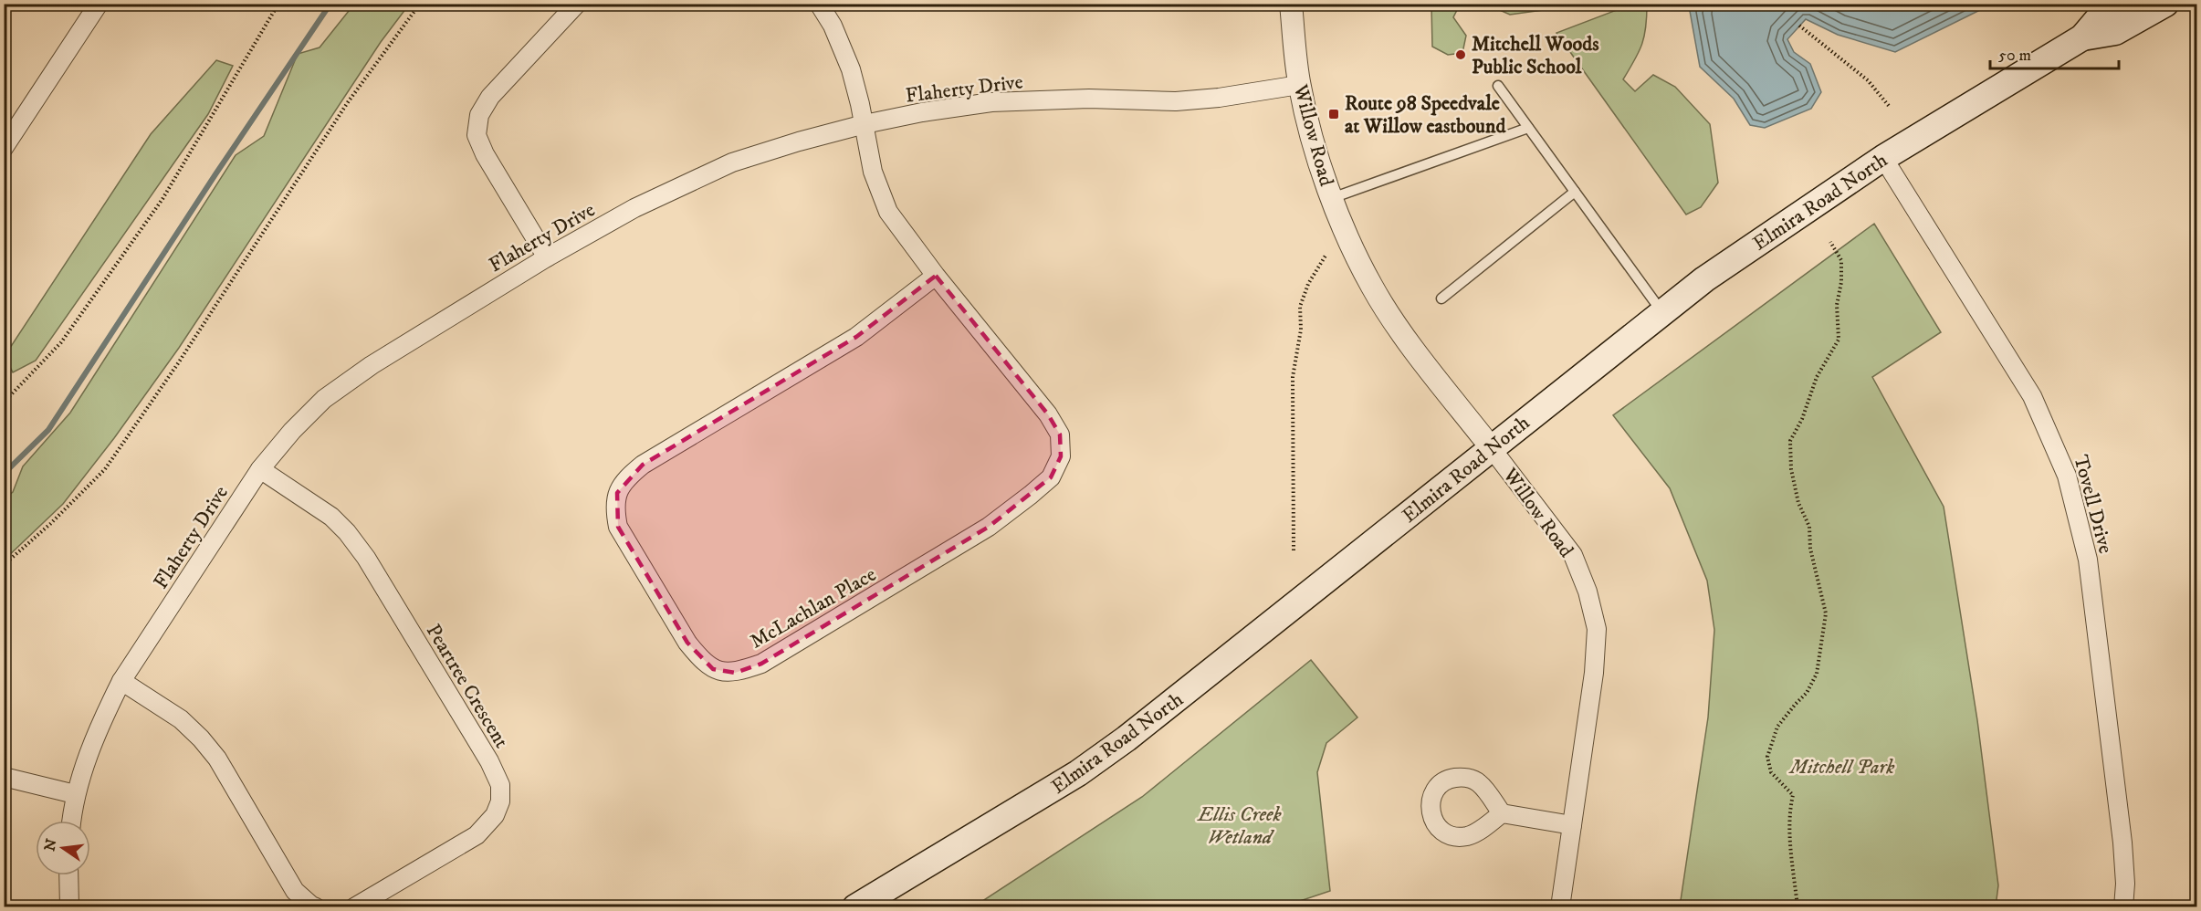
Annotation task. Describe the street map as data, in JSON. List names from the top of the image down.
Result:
{
  "streets": {
    "main road": ["Elmira Road North"],
    "street": [
      "Flaherty Drive",
      "Willow Road",
      "Tovell Drive",
      "McLachlan Place",
      "Peartree Crescent"
    ]
  },
  "crossings": [
    ["Flaherty Drive", "Willow Road"],
    ["Flaherty Drive", "McLachlan Place"],
    ["Flaherty Drive", "Peartree Crescent"],
    ["Willow Road", "Elmira Road North"],
    ["Elmira Road North", "Tovell Drive"]
  ],
  "parks": ["Mitchell Park", "Ellis Creek Wetland"],
  "places": {
    "other": ["Mitchell Woods Public School"],
    "transit": ["Route 98 Speedvale at Willow eastbound"]
  },
  "scale_bar": "50 m",
  "north": "left"
}
